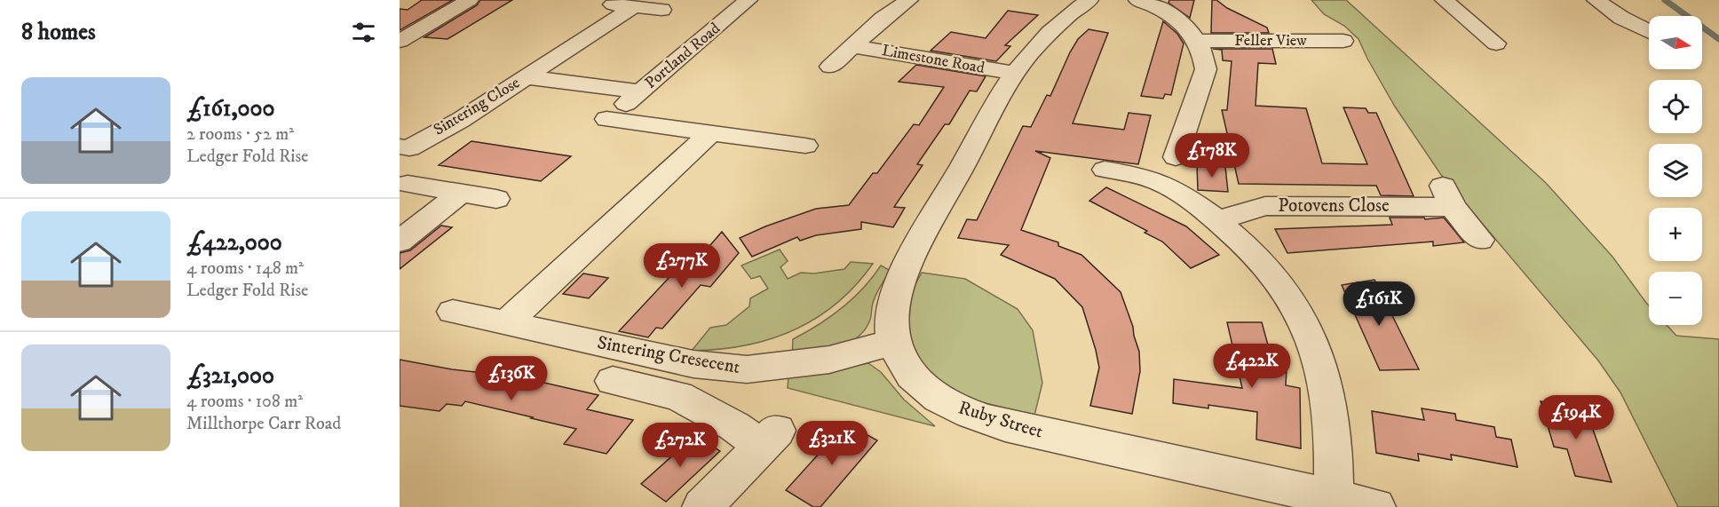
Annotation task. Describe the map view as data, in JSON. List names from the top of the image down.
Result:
{
  "streets": {
    "street": [
      "Feller View",
      "Portland Road",
      "Limestone Road",
      "Sintering Close",
      "Potovens Close",
      "Sintering Cresecent",
      "Ruby Street"
    ]
  },
  "crossings": [
    ["Portland Road", "Sintering Close"],
    ["Limestone Road", "Ruby Street"],
    ["Sintering Cresecent", "Ruby Street"]
  ],
  "north": "right",
  "page": {
    "heading": "8 homes",
    "map_buttons": ["+", "−"],
    "list": [
      {
        "name": "£161,000",
        "note": "2 rooms · 52 m² · Ledger Fold Rise"
      },
      {
        "name": "£422,000",
        "note": "4 rooms · 148 m² · Ledger Fold Rise"
      },
      {
        "name": "£321,000",
        "note": "4 rooms · 108 m² · Millthorpe Carr Road"
      }
    ],
    "price": [
      "£178K",
      "£277K",
      "£161K",
      "£422K",
      "£136K",
      "£194K",
      "£321K",
      "£272K"
    ]
  }
}
